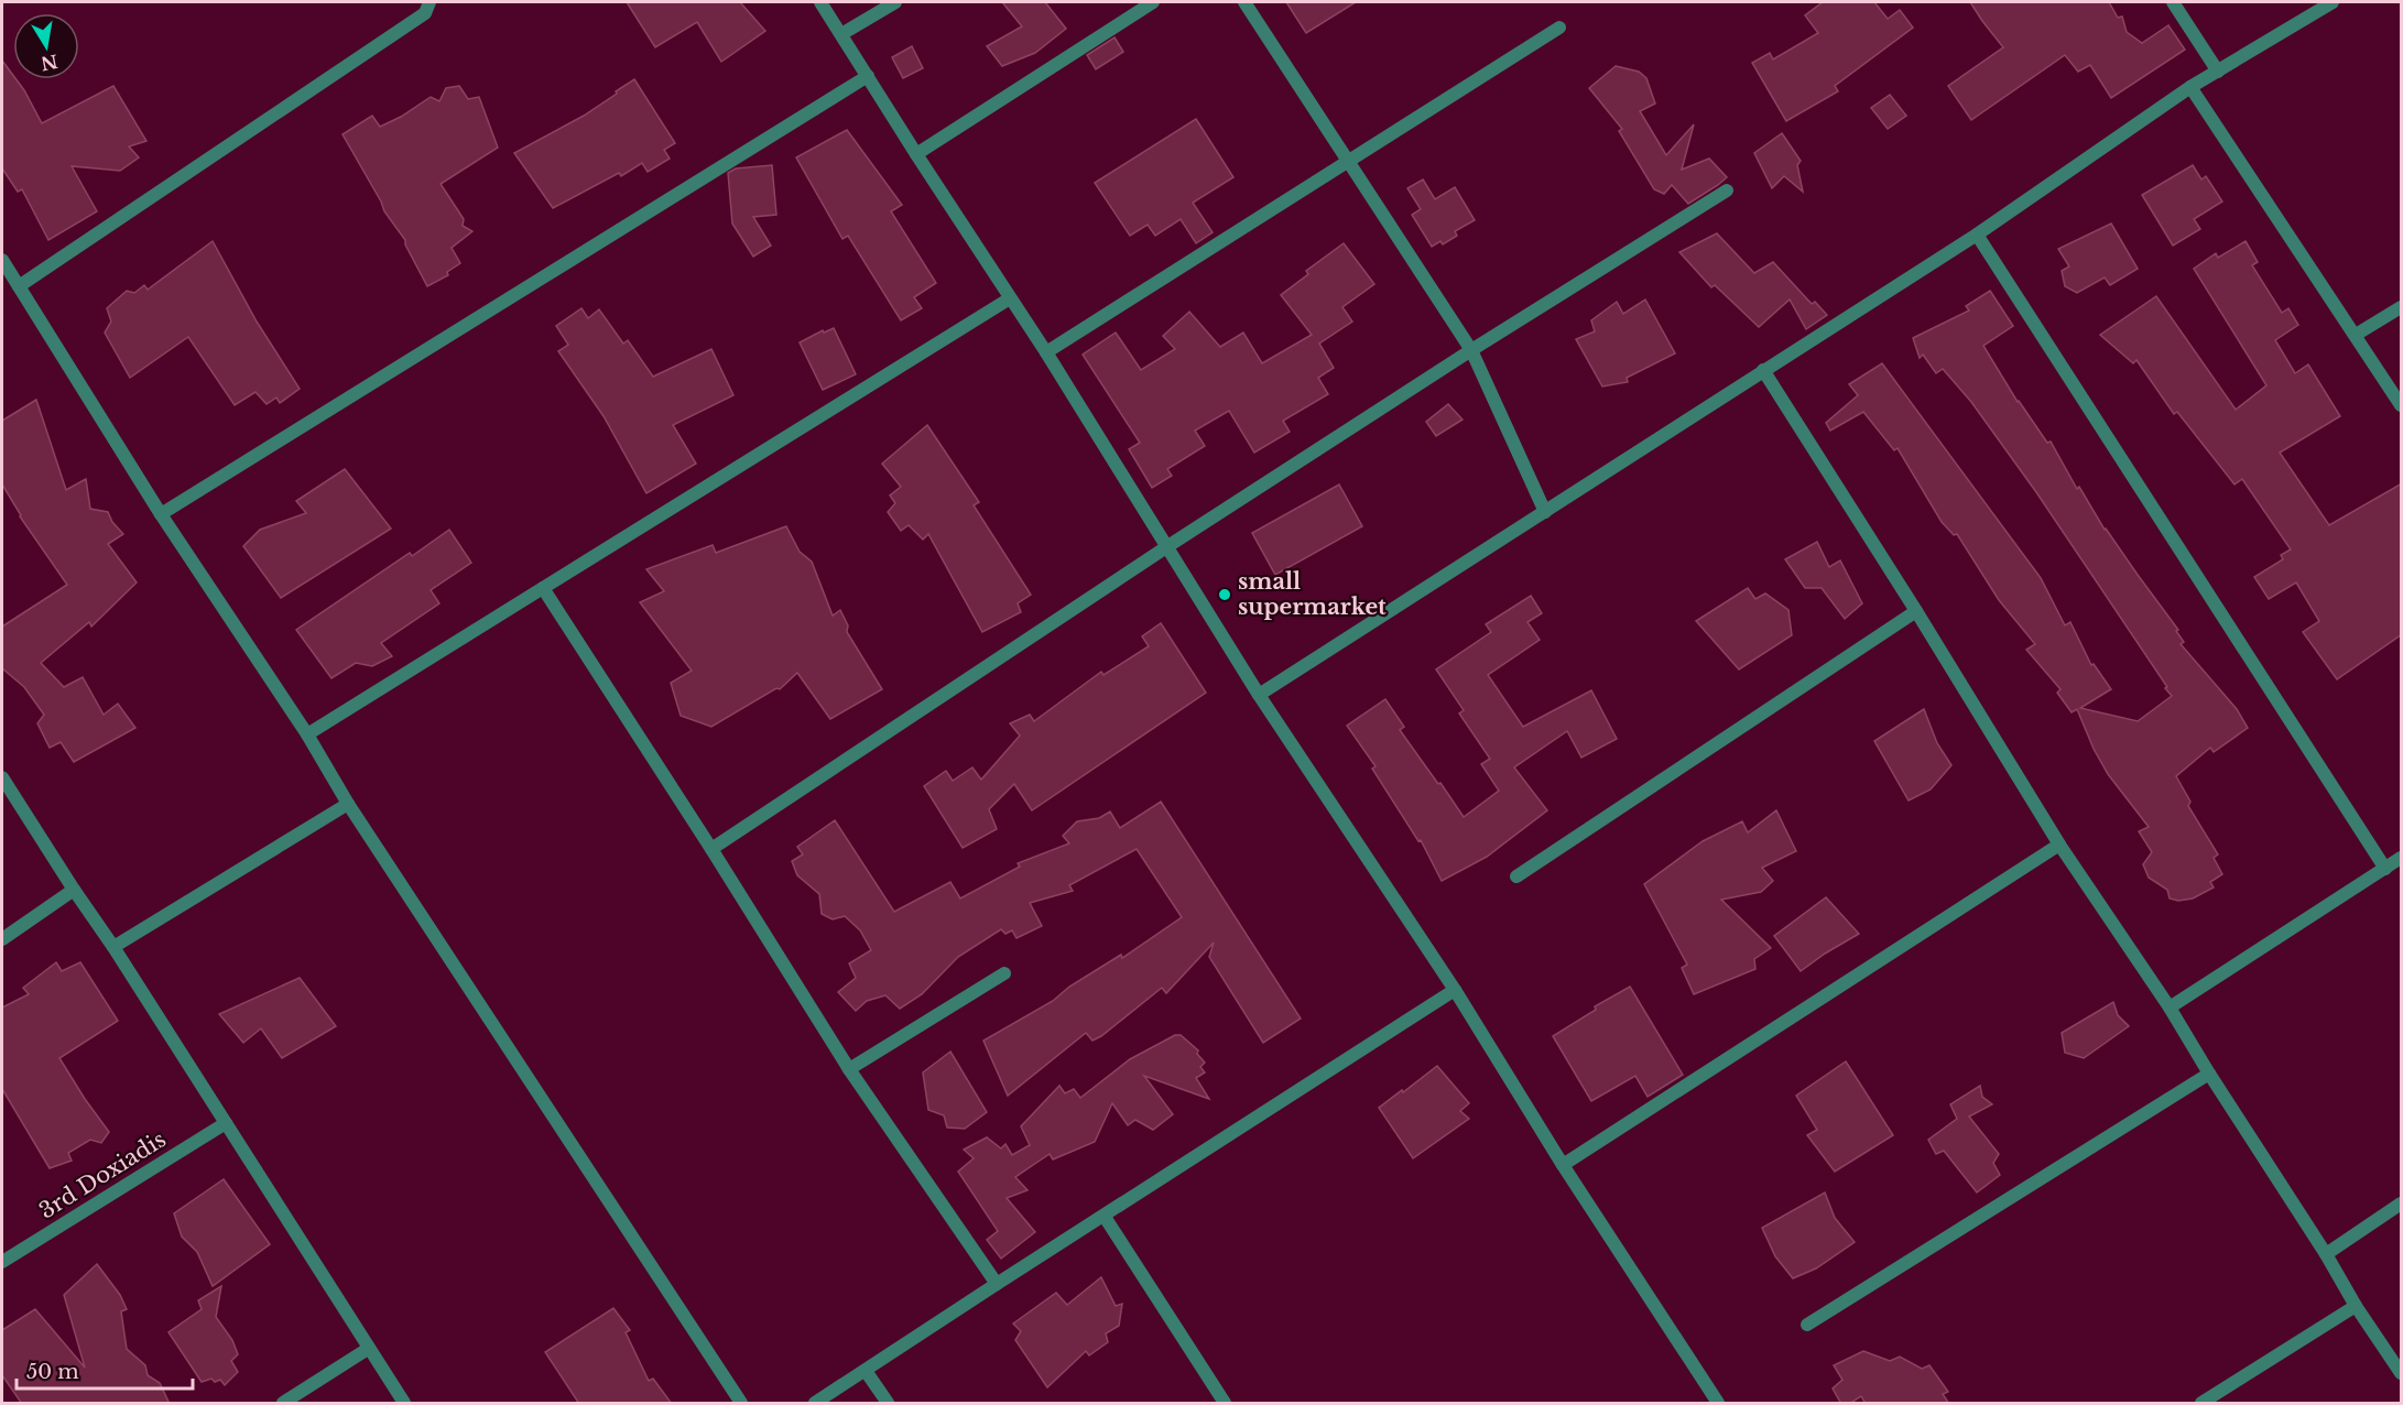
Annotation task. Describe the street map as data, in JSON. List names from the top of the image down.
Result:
{
  "streets": {
    "street": ["3rd Doxiadis"]
  },
  "places": ["small supermarket"],
  "scale_bar": "50 m",
  "north": "bottom"
}
